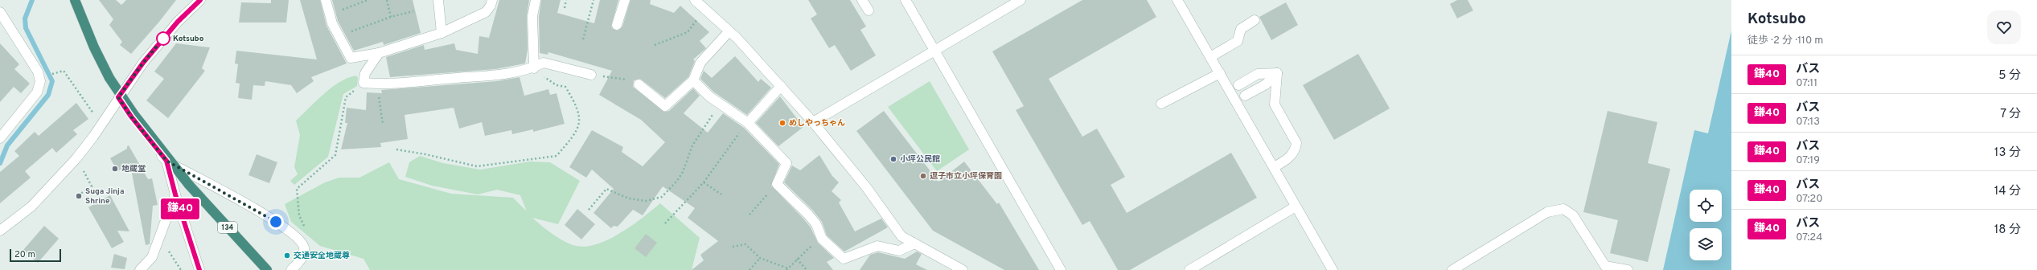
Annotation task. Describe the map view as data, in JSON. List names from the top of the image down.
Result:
{
  "streets": {
    "highway": ["134"]
  },
  "places": [
    "Kotsubo",
    "めしやっちゃん",
    "小坪公民館",
    "地蔵堂",
    "逗子市立小坪保育園",
    "Suga Jinja Shrine",
    "交通安全地蔵尊"
  ],
  "lines": ["bus line 鎌40"],
  "scale_bar": "20 m",
  "page": {
    "on_map": "鎌40",
    "heading": ["Kotsubo", "徒歩 · 2 分 · 110 m"],
    "list": [
      {
        "mark": "鎌40",
        "name": "バス",
        "note": "07:11",
        "value": "5 分"
      },
      {
        "mark": "鎌40",
        "name": "バス",
        "note": "07:13",
        "value": "7 分"
      },
      {
        "mark": "鎌40",
        "name": "バス",
        "note": "07:19",
        "value": "13 分"
      },
      {
        "mark": "鎌40",
        "name": "バス",
        "note": "07:20",
        "value": "14 分"
      },
      {
        "mark": "鎌40",
        "name": "バス",
        "note": "07:24",
        "value": "18 分"
      }
    ],
    "scale": "20 m"
  }
}
